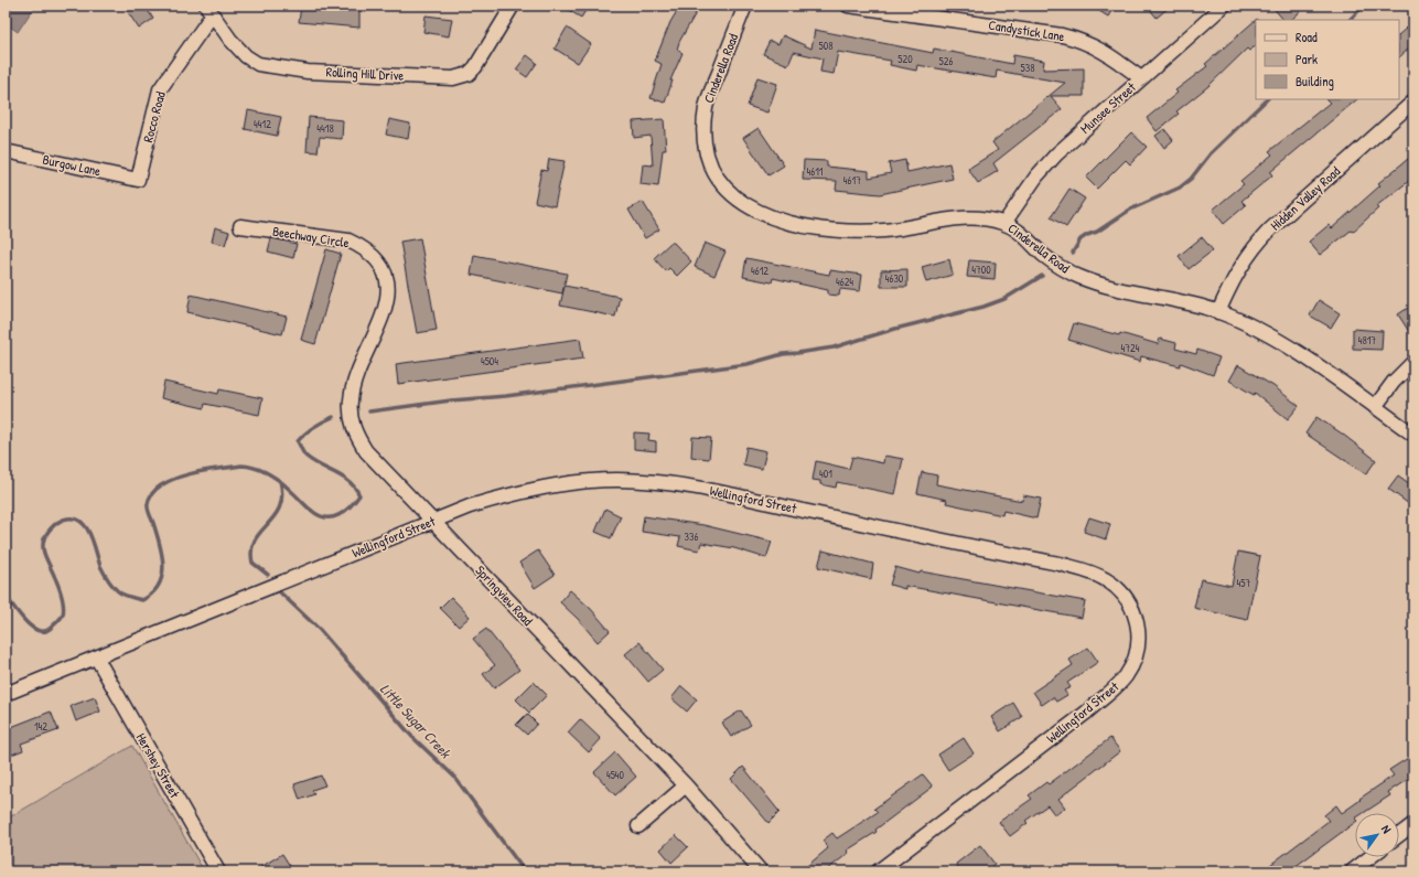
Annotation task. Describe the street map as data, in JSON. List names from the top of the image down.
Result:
{
  "streets": {
    "street": [
      "Candystick Lane",
      "Cinderella Road",
      "Rolling Hill Drive",
      "Munsee Street",
      "Rocco Road",
      "Burgow Lane",
      "Hidden Valley Road",
      "Beechway Circle",
      "Wellingford Street",
      "Springview Road",
      "Hershey Street"
    ]
  },
  "crossings": [
    ["Candystick Lane", "Munsee Street"],
    ["Cinderella Road", "Munsee Street"],
    ["Cinderella Road", "Hidden Valley Road"],
    ["Rolling Hill Drive", "Rocco Road"],
    ["Rocco Road", "Burgow Lane"],
    ["Beechway Circle", "Springview Road"],
    ["Wellingford Street", "Springview Road"],
    ["Wellingford Street", "Hershey Street"]
  ],
  "water": ["Little Sugar Creek"],
  "house_numbers": [
    "508",
    "520",
    "526",
    "538",
    "4412",
    "4418",
    "4611",
    "4617",
    "4700",
    "4612",
    "4630",
    "4624",
    "4817",
    "4724",
    "4504",
    "401",
    "336",
    "457",
    "142",
    "4540"
  ],
  "legend": ["Road", "Park", "Building"],
  "north": "top right"
}
